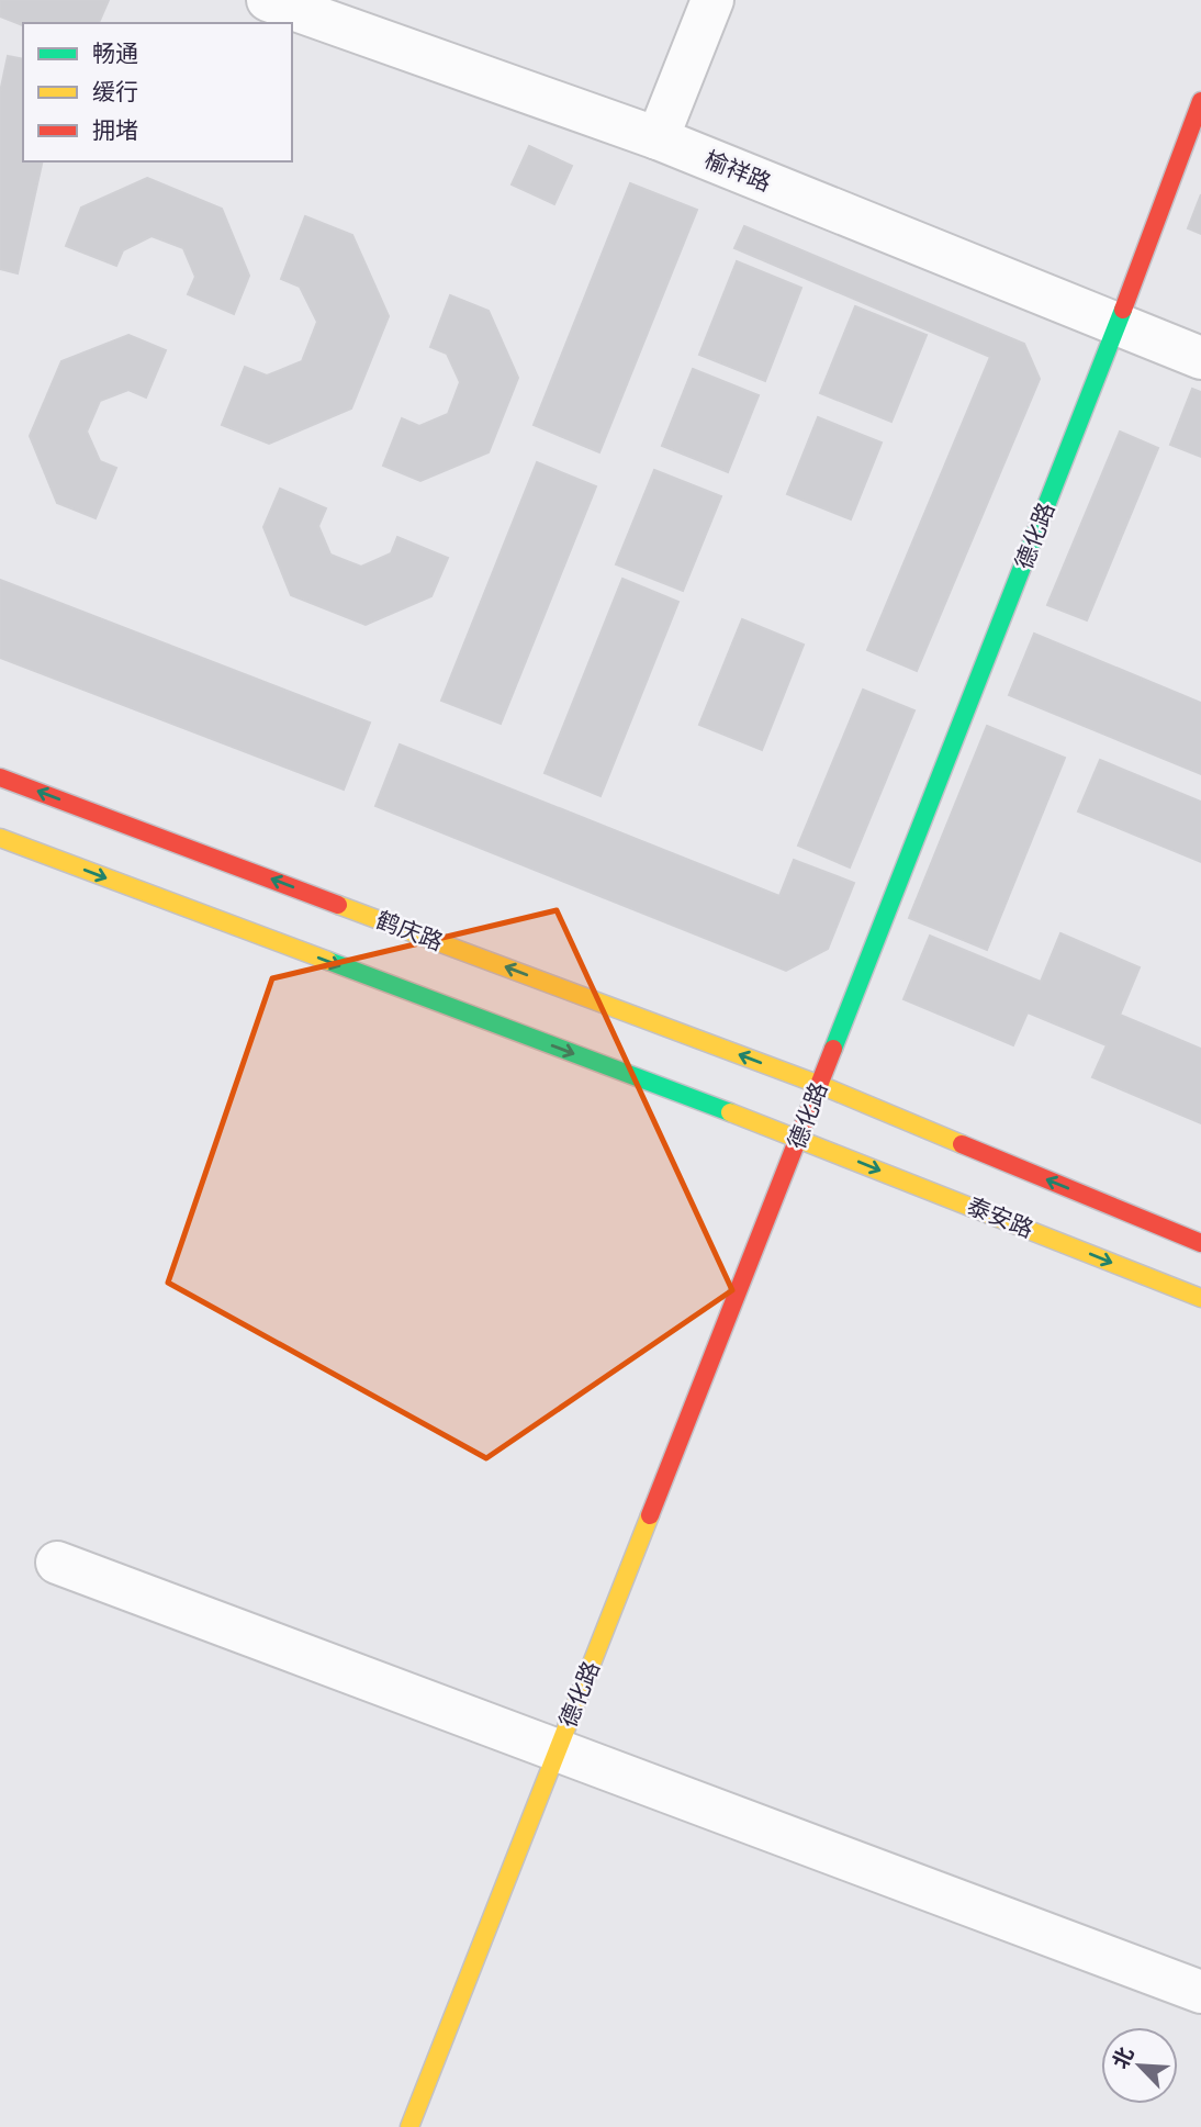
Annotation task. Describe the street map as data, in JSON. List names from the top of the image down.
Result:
{
  "streets": {
    "main road": ["德化路", "鹤庆路", "泰安路"],
    "street": ["榆祥路"]
  },
  "crossings": [
    ["榆祥路", "德化路"],
    ["德化路", "鹤庆路"],
    ["德化路", "泰安路"]
  ],
  "legend": ["畅通", "缓行", "拥堵"],
  "north": "top left"
}
